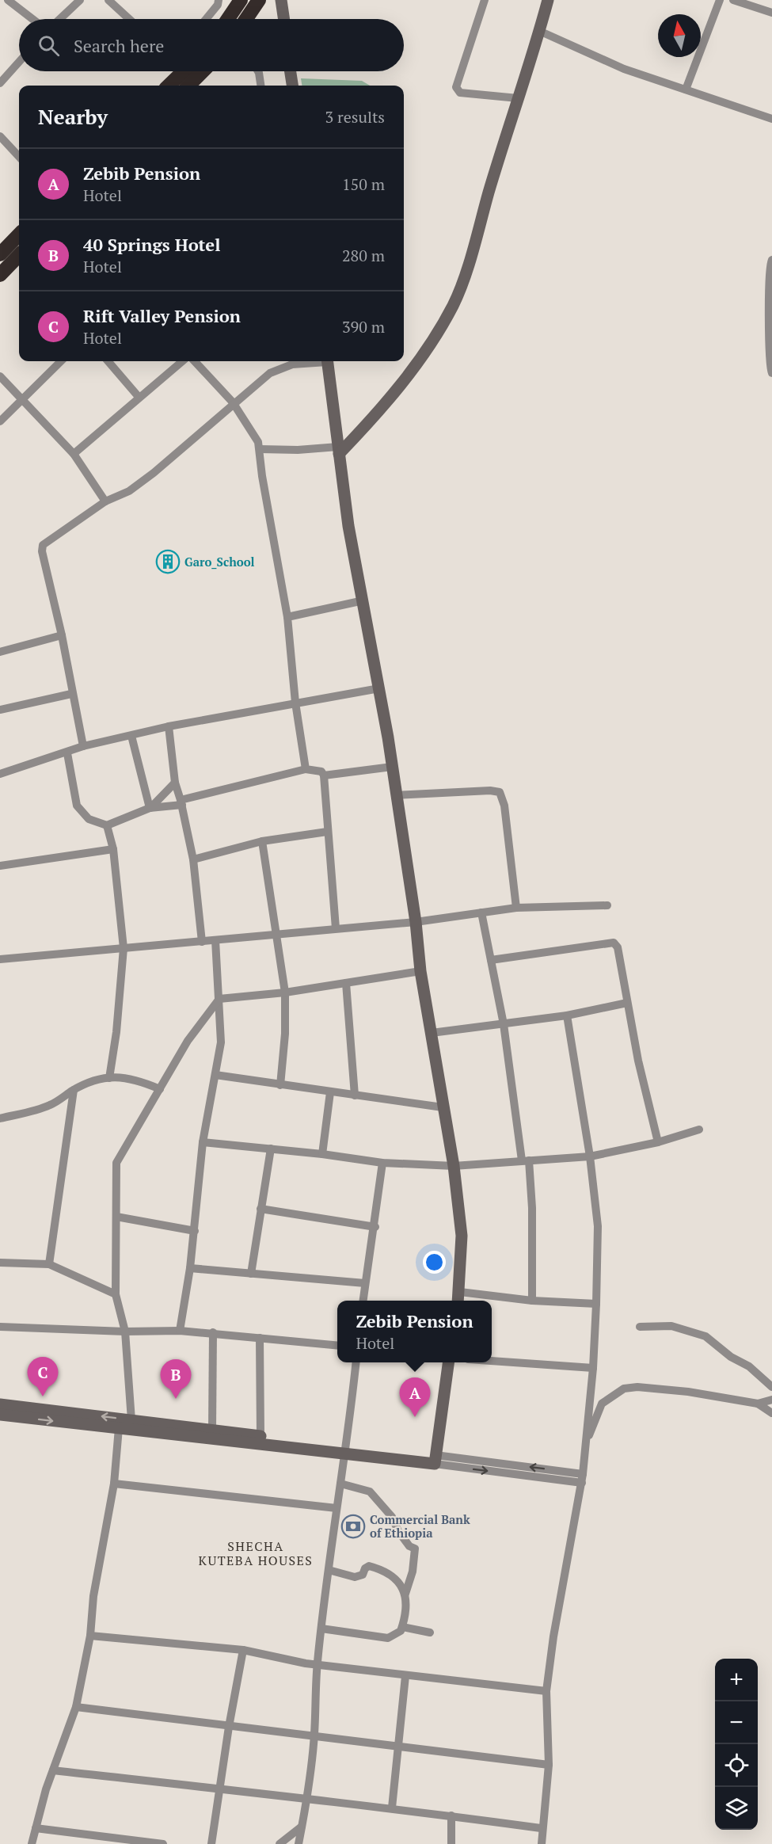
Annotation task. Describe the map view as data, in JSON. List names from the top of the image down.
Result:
{
  "districts": ["SHECHA KUTEBA HOUSES"],
  "places": {
    "building": ["Garo_School"],
    "bank": ["Commercial Bank of Ethiopia"]
  },
  "north": "top",
  "page": {
    "search": "Search here",
    "heading": ["Nearby", "3 results"],
    "list": [
      {
        "mark": "A",
        "name": "Zebib Pension",
        "note": "Hotel",
        "value": "150 m"
      },
      {
        "mark": "B",
        "name": "40 Springs Hotel",
        "note": "Hotel",
        "value": "280 m"
      },
      {
        "mark": "C",
        "name": "Rift Valley Pension",
        "note": "Hotel",
        "value": "390 m"
      }
    ],
    "popup": ["Zebib Pension", "Hotel"],
    "pins": ["C", "B", "A"],
    "map_buttons": ["+", "−"]
  }
}
